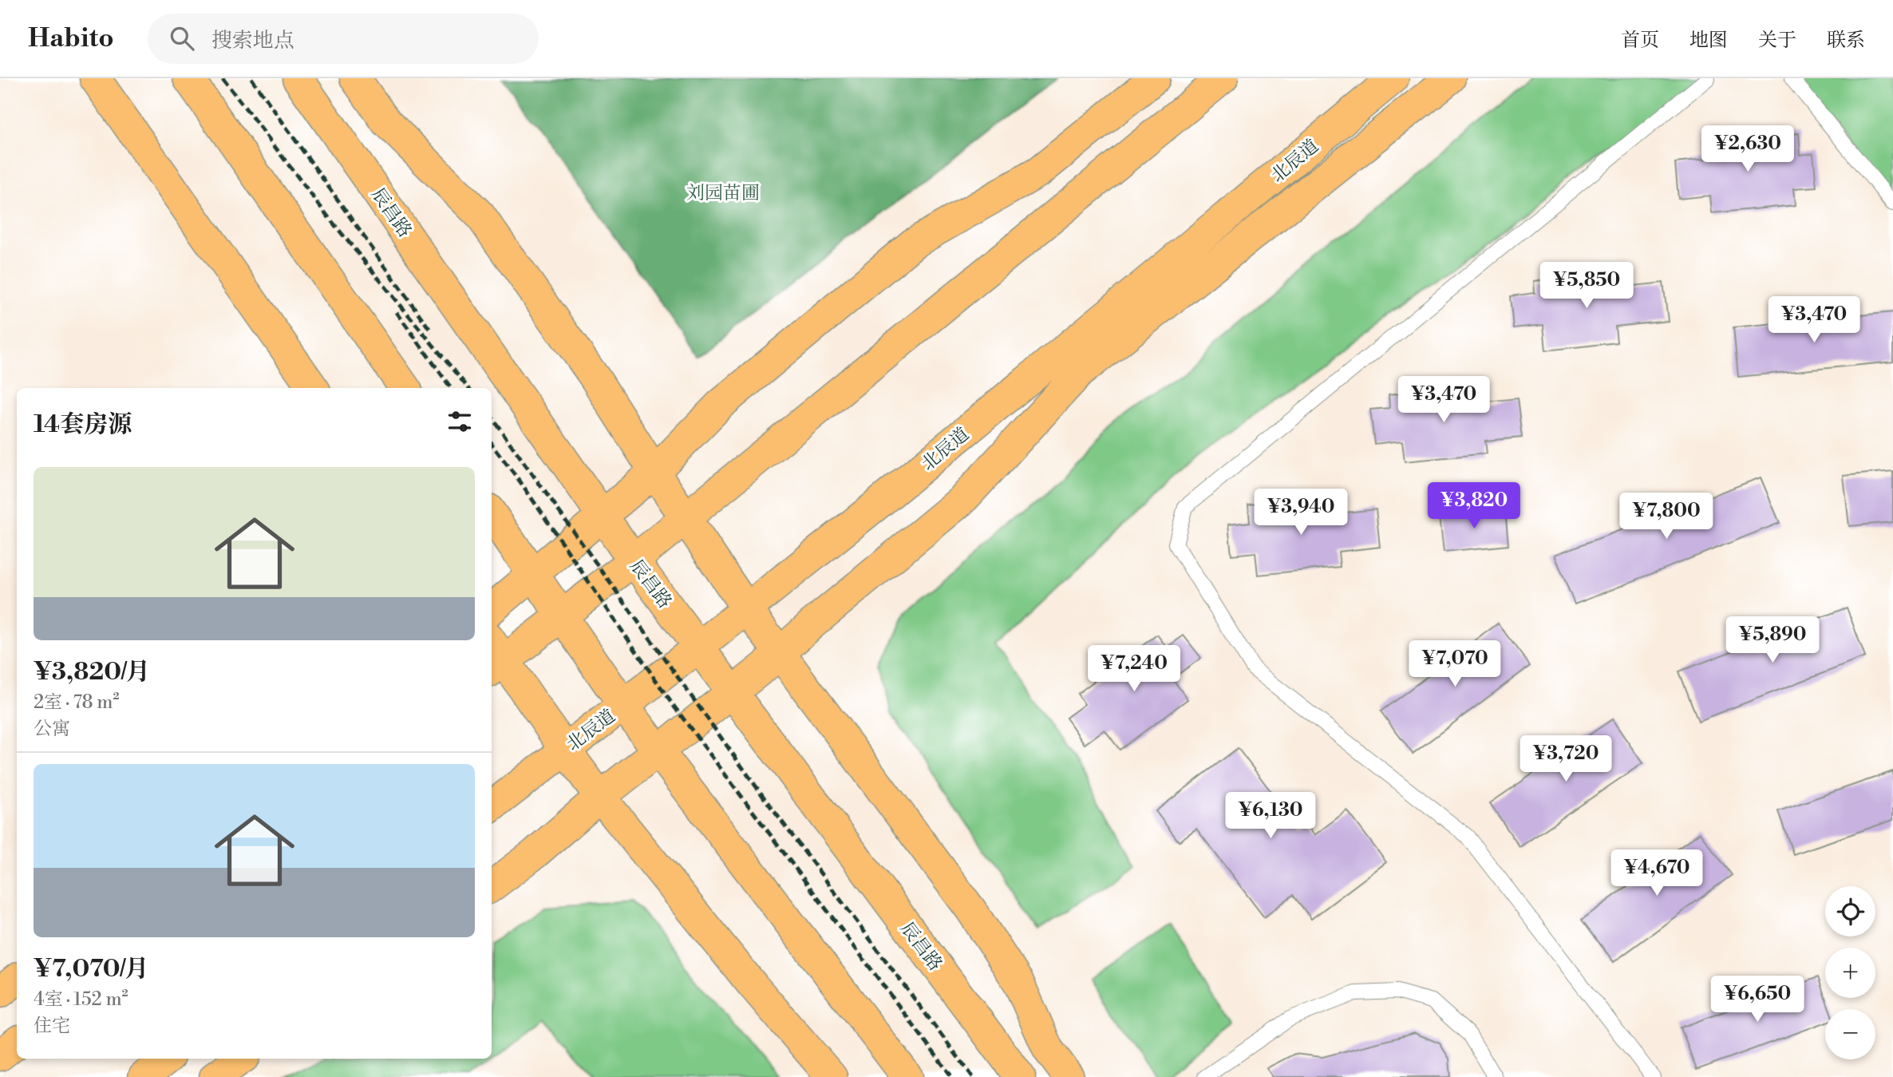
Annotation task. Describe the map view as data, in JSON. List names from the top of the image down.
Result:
{
  "streets": {
    "main road": ["北辰道", "辰昌路"]
  },
  "crossings": [
    ["北辰道", "辰昌路"]
  ],
  "parks": ["刘园苗圃"],
  "page": {
    "header": "Habito",
    "search": "搜索地点",
    "nav": [
      "首页",
      "地图",
      "关于",
      "联系"
    ],
    "price": [
      "¥2,630",
      "¥5,850",
      "¥3,470",
      "¥3,470",
      "¥3,820",
      "¥3,940",
      "¥7,800",
      "¥5,890",
      "¥7,070",
      "¥7,240",
      "¥3,720",
      "¥6,130",
      "¥4,670",
      "¥6,650"
    ],
    "heading": "14套房源",
    "list": [
      {
        "name": "¥3,820/月",
        "note": "2室 · 78 m² · 公寓"
      },
      {
        "name": "¥7,070/月",
        "note": "4室 · 152 m² · 住宅"
      }
    ],
    "map_buttons": ["+", "−"]
  }
}
